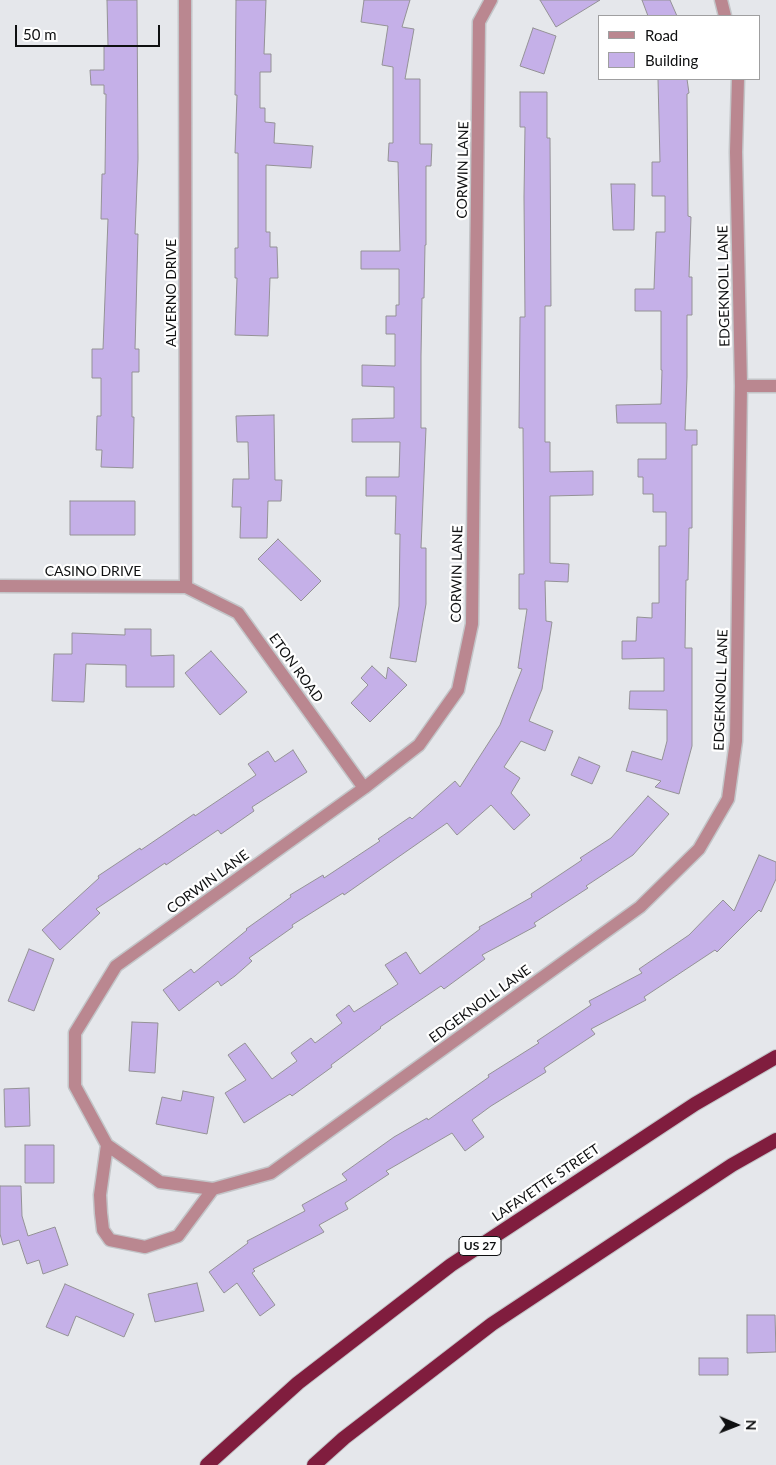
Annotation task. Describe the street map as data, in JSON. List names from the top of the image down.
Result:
{
  "streets": {
    "highway": ["LAFAYETTE STREET", "US 27"],
    "street": [
      "CORWIN LANE",
      "EDGEKNOLL LANE",
      "ALVERNO DRIVE",
      "CASINO DRIVE",
      "ETON ROAD"
    ]
  },
  "crossings": [
    ["CORWIN LANE", "EDGEKNOLL LANE"],
    ["CORWIN LANE", "ETON ROAD"],
    ["ALVERNO DRIVE", "CASINO DRIVE"],
    ["ALVERNO DRIVE", "ETON ROAD"],
    ["CASINO DRIVE", "ETON ROAD"]
  ],
  "legend": ["Road", "Building"],
  "scale_bar": "50 m",
  "north": "right"
}
